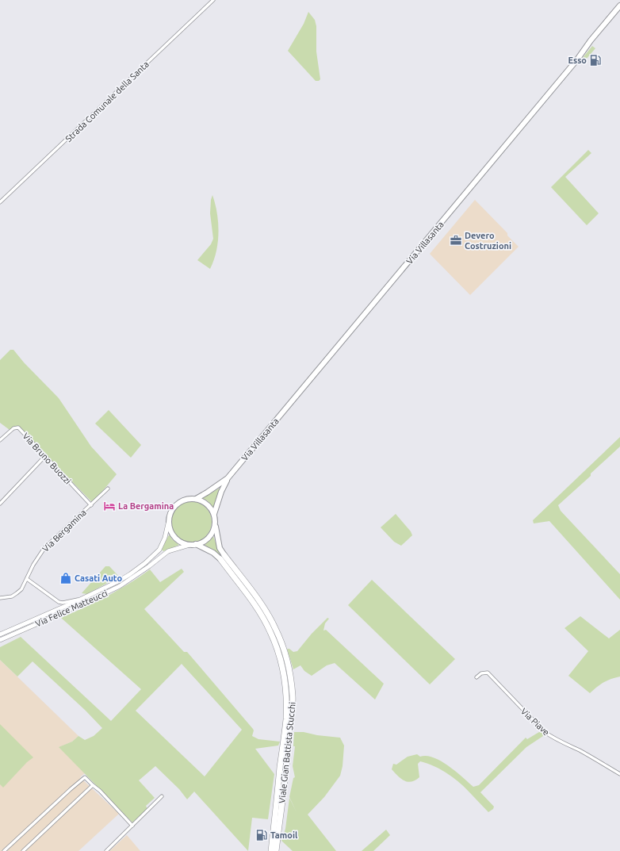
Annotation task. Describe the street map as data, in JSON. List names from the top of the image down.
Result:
{
  "streets": {
    "highway": ["Viale Gian Battista Stucchi"],
    "main road": ["Via Villasanta", "Via Felice Matteucci"],
    "street": [
      "Strada Comunale della Santa",
      "Via Bruno Buozzi",
      "Via Bergamina",
      "Via Piave"
    ]
  },
  "crossings": [
    ["Via Bruno Buozzi", "Via Bergamina"],
    ["Via Felice Matteucci", "Viale Gian Battista Stucchi"]
  ],
  "places": {
    "fuel station": ["Esso", "Tamoil"],
    "office": ["Devero Costruzioni"],
    "hotel": ["La Bergamina"],
    "shop": ["Casati Auto"]
  }
}
